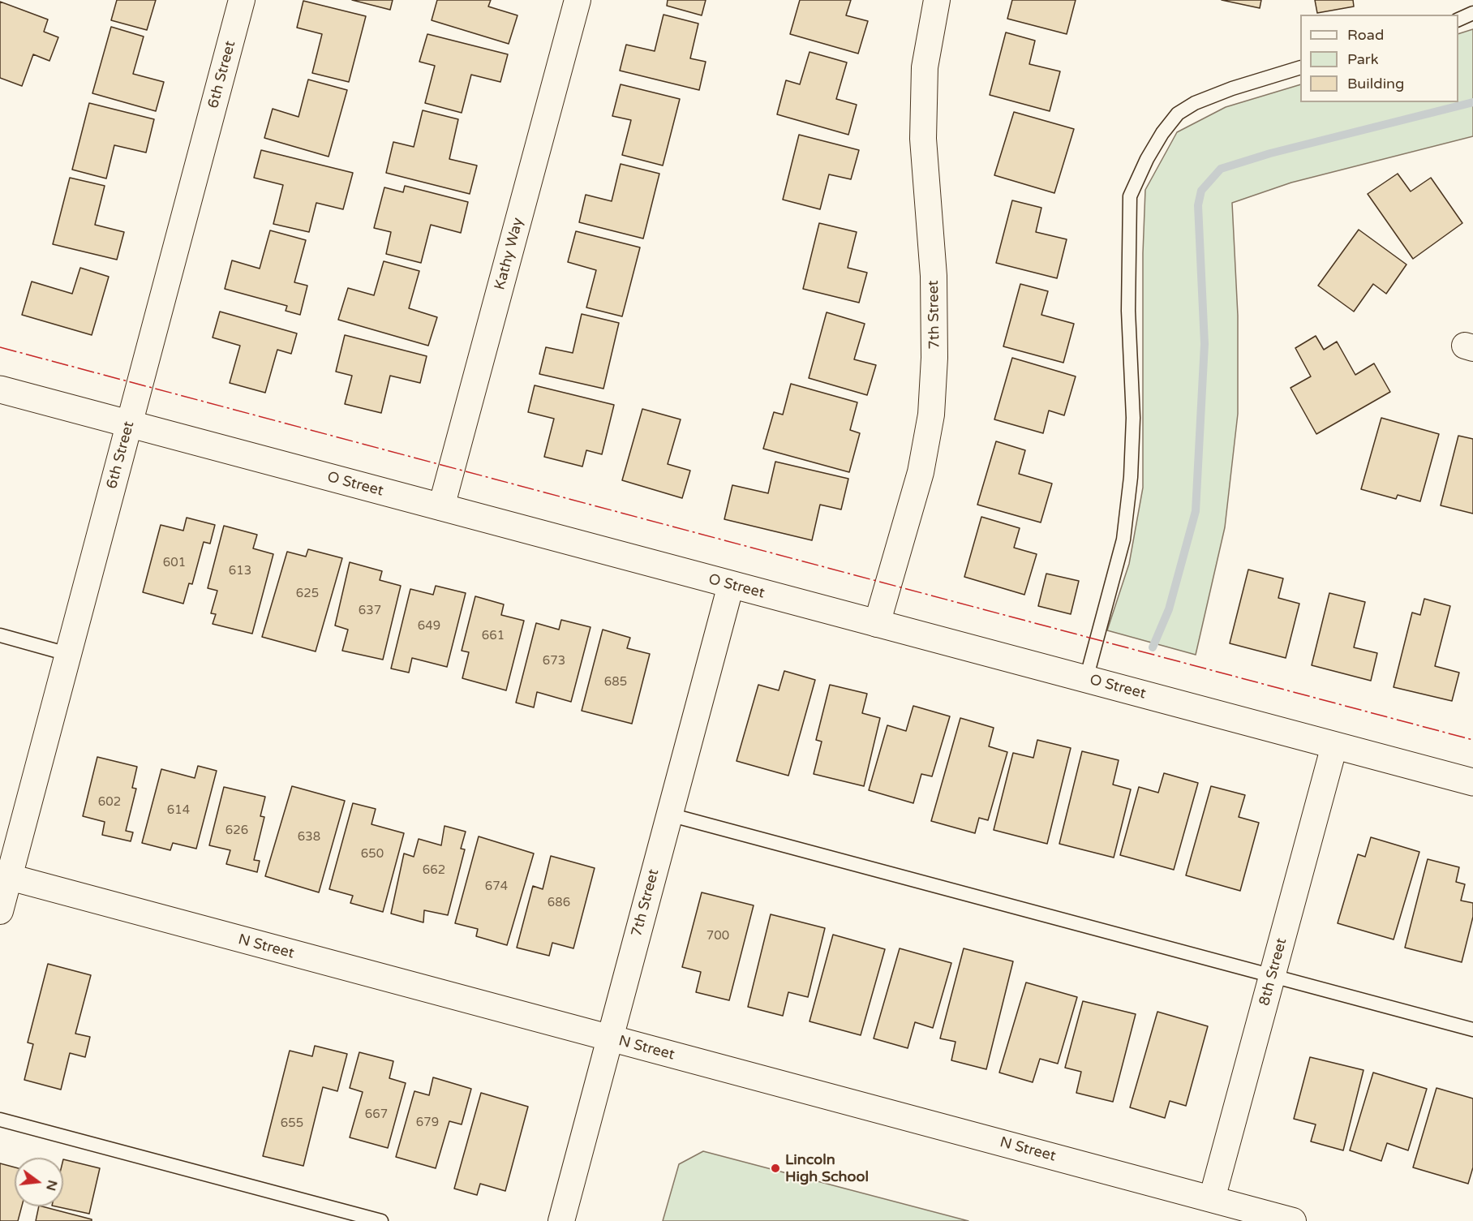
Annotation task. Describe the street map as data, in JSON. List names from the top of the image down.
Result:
{
  "streets": {
    "street": [
      "6th Street",
      "Kathy Way",
      "7th Street",
      "O Street",
      "N Street",
      "8th Street"
    ]
  },
  "crossings": [
    ["6th Street", "O Street"],
    ["6th Street", "N Street"],
    ["Kathy Way", "O Street"],
    ["7th Street", "O Street"],
    ["7th Street", "N Street"],
    ["O Street", "8th Street"],
    ["N Street", "8th Street"]
  ],
  "places": ["Lincoln High School"],
  "house_numbers": [
    "601",
    "613",
    "625",
    "637",
    "649",
    "661",
    "673",
    "685",
    "602",
    "614",
    "626",
    "638",
    "650",
    "662",
    "674",
    "686",
    "700",
    "667",
    "679",
    "655"
  ],
  "legend": ["Road", "Park", "Building"],
  "north": "right"
}
